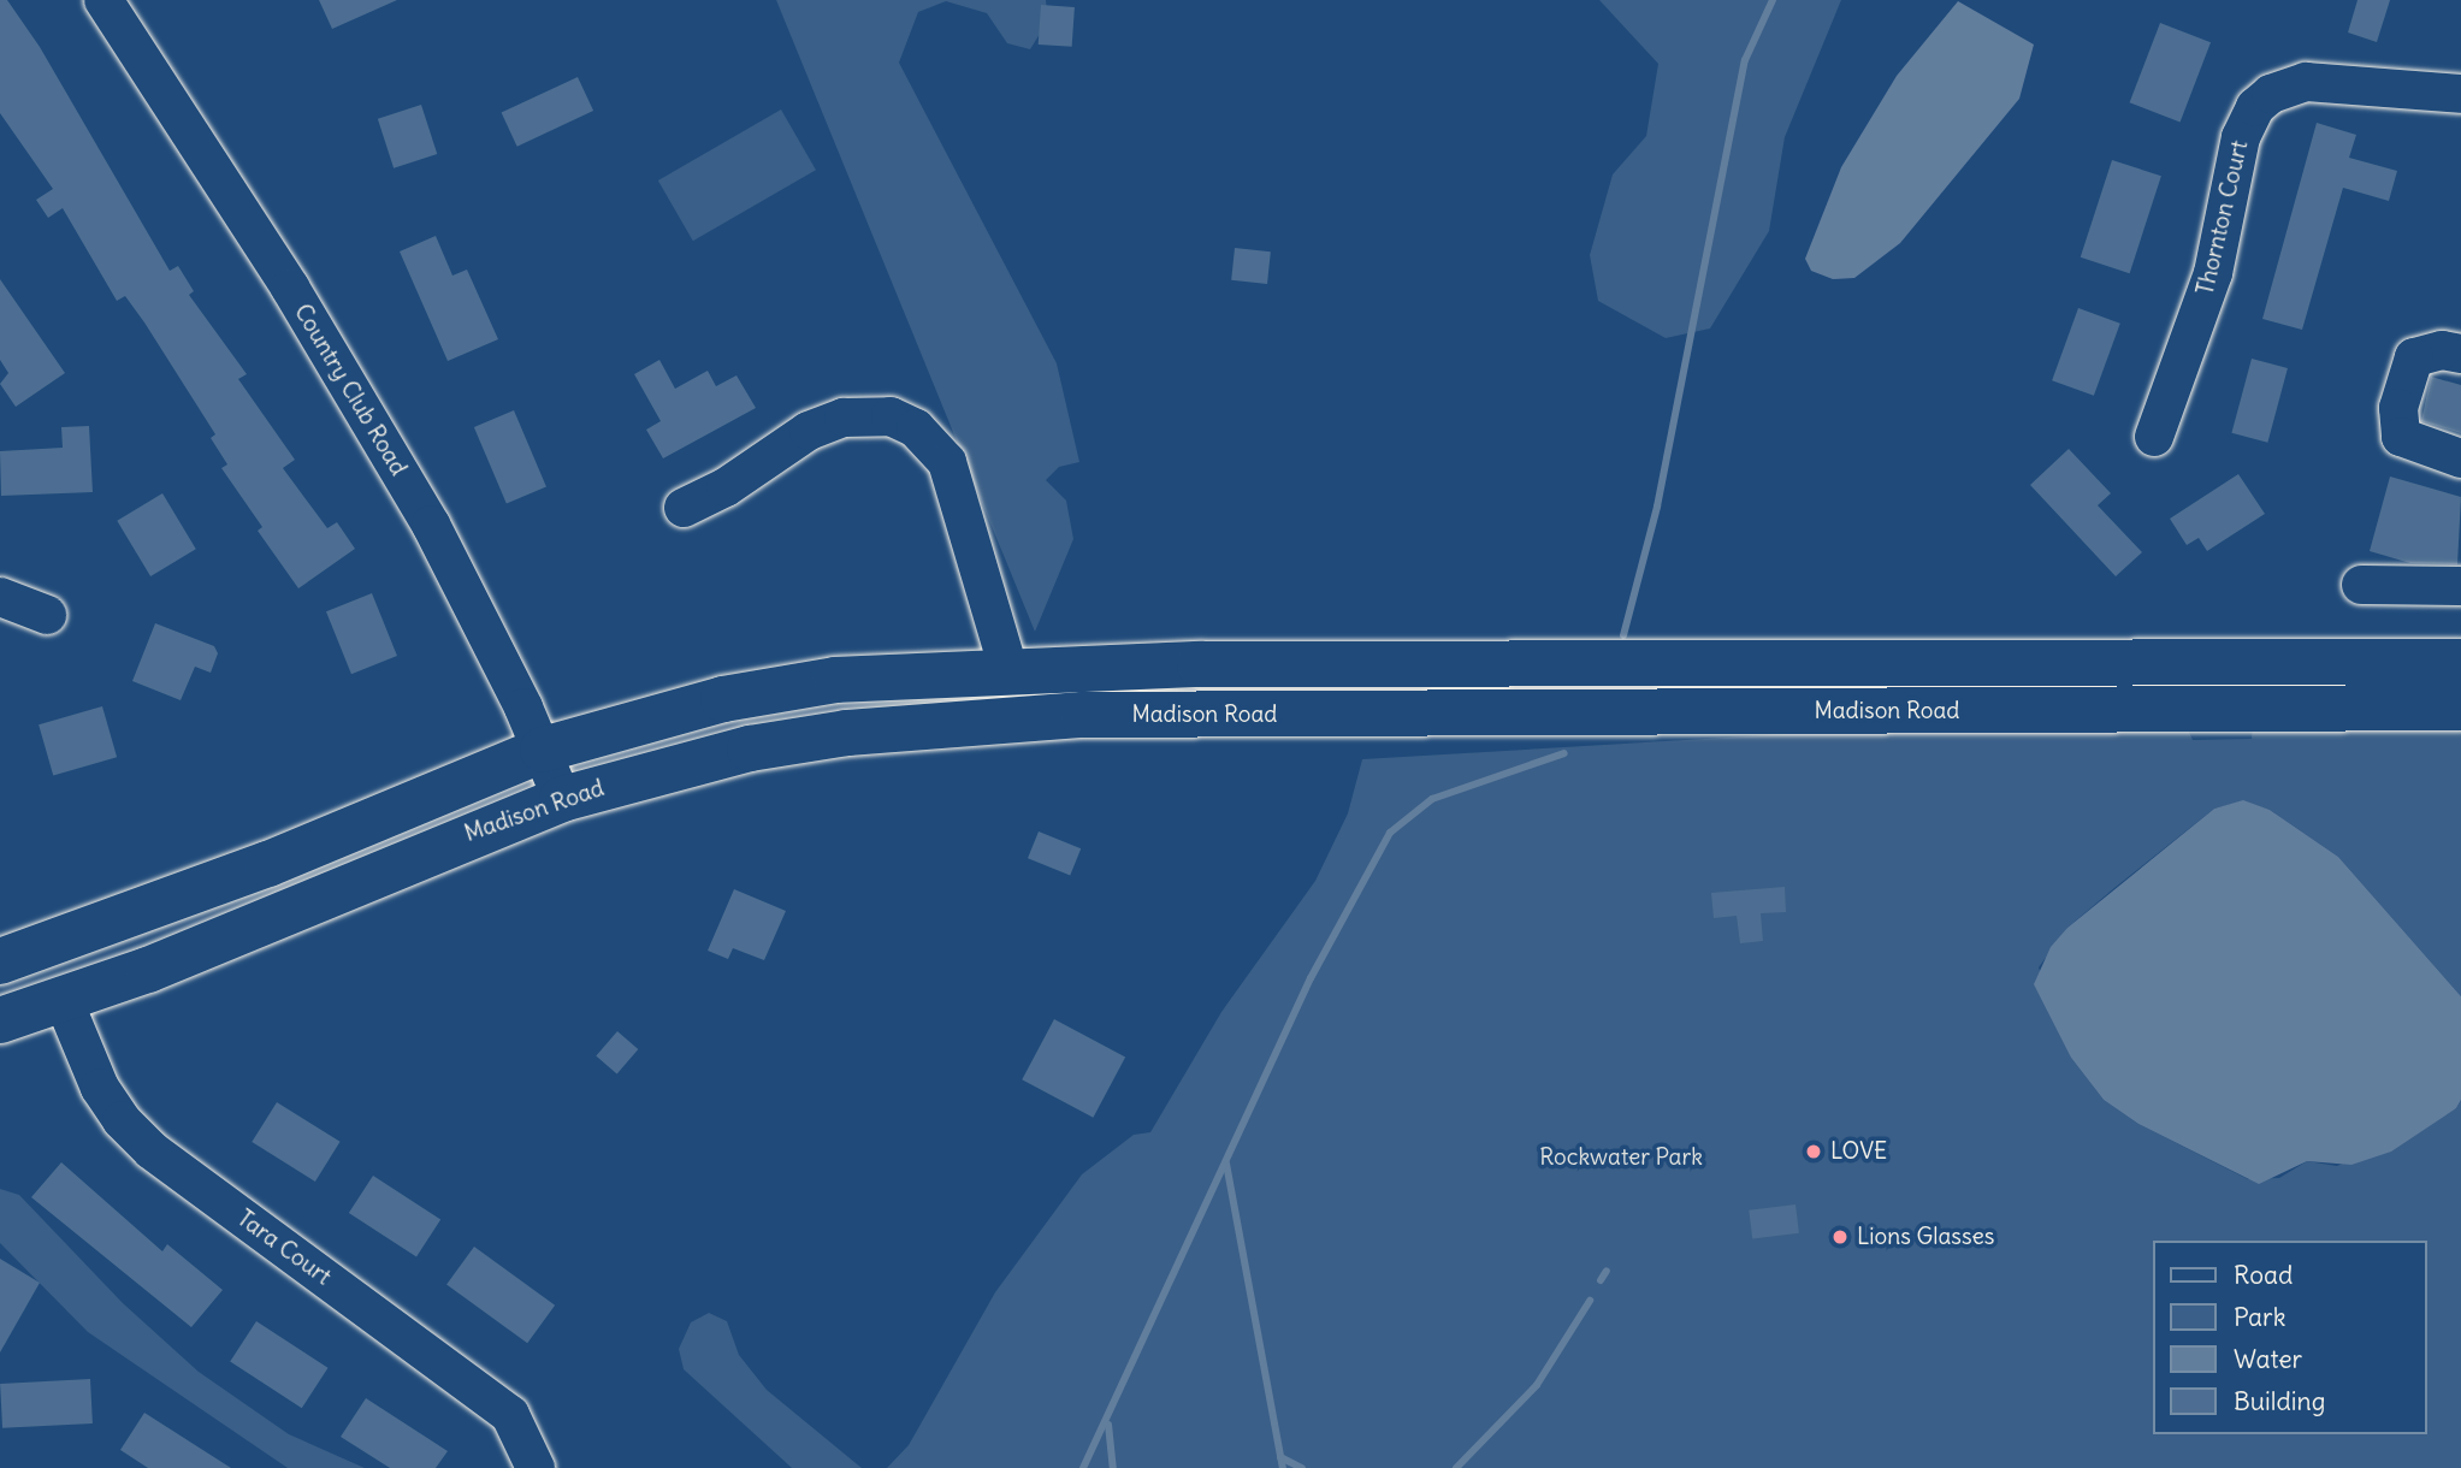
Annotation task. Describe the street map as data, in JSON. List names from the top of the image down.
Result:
{
  "streets": {
    "main road": ["Madison Road"],
    "street": ["Thornton Court", "Country Club Road", "Tara Court"]
  },
  "crossings": [
    ["Country Club Road", "Madison Road"],
    ["Madison Road", "Tara Court"]
  ],
  "parks": ["Rockwater Park"],
  "places": ["LOVE", "Lions Glasses"],
  "legend": [
    "Road",
    "Park",
    "Water",
    "Building"
  ]
}
